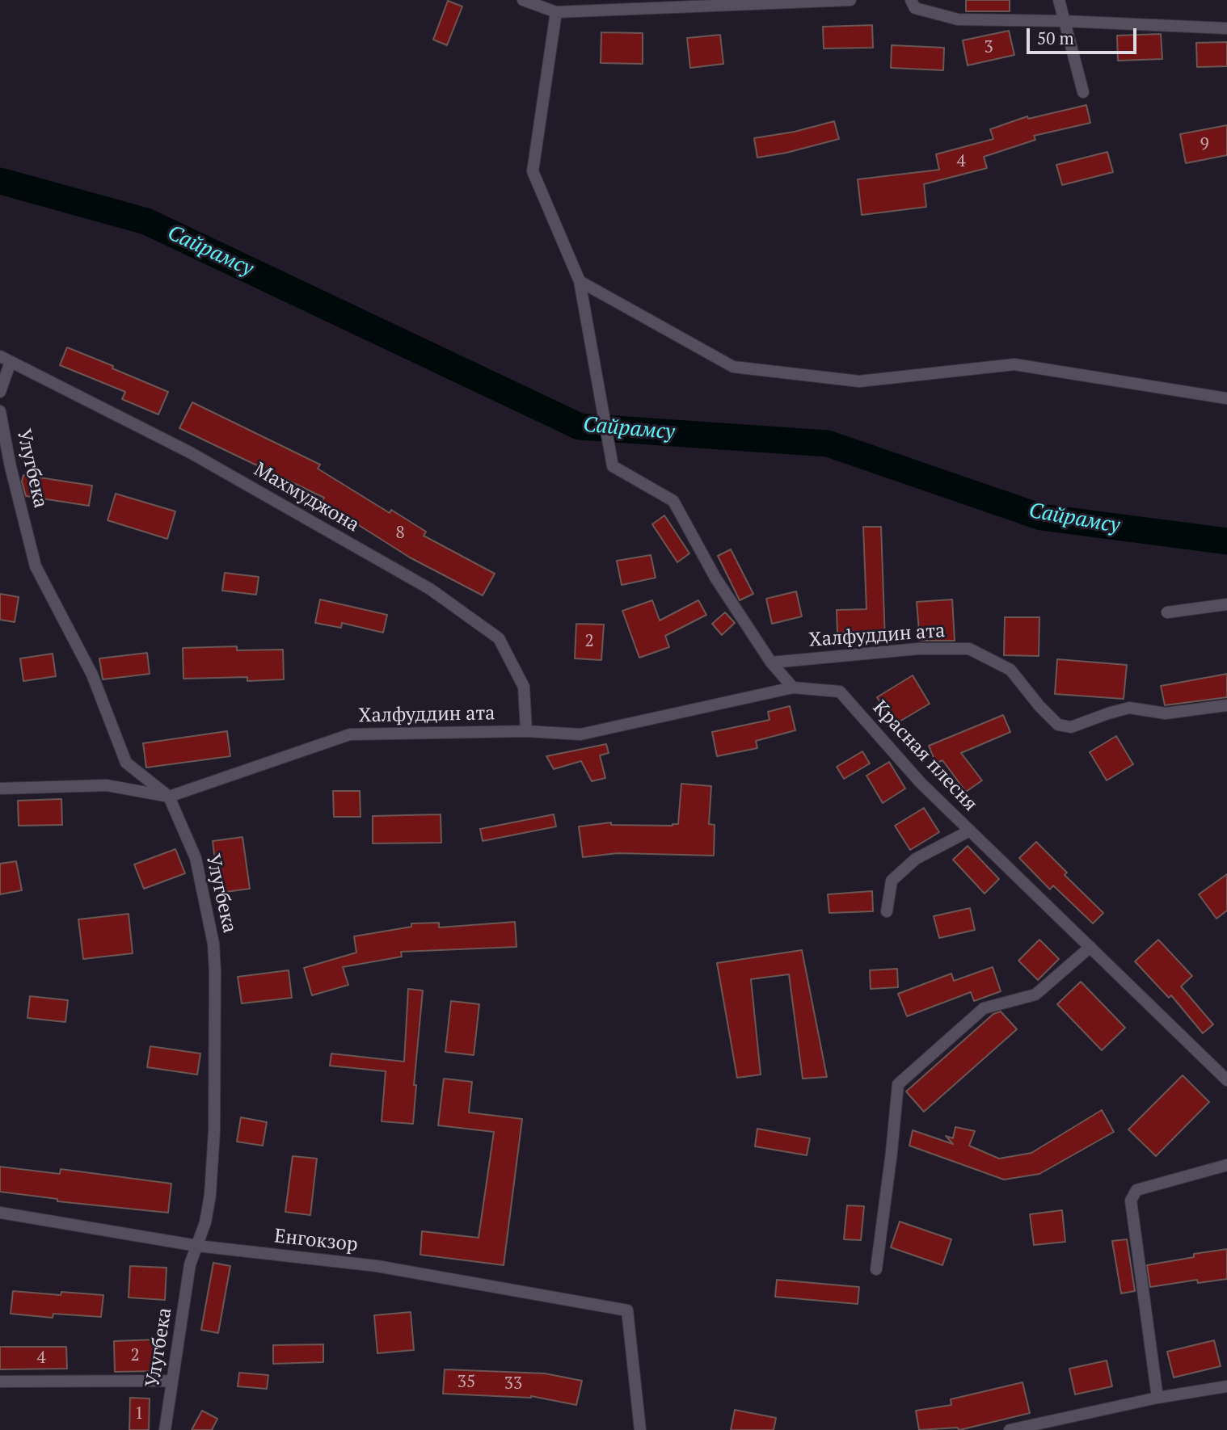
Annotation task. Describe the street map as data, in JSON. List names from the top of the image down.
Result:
{
  "streets": {
    "street": [
      "Улугбека",
      "Махмуджона",
      "Халфуддин ата",
      "Красная плесня",
      "Енгокзор"
    ]
  },
  "crossings": [
    ["Улугбека", "Халфуддин ата"],
    ["Улугбека", "Енгокзор"],
    ["Махмуджона", "Халфуддин ата"],
    ["Халфуддин ата", "Красная плесня"]
  ],
  "water": ["Сайрамсу"],
  "house_numbers": [
    "3",
    "9",
    "4",
    "8",
    "2",
    "2",
    "4",
    "35",
    "33",
    "1"
  ],
  "scale_bar": "50 m"
}
